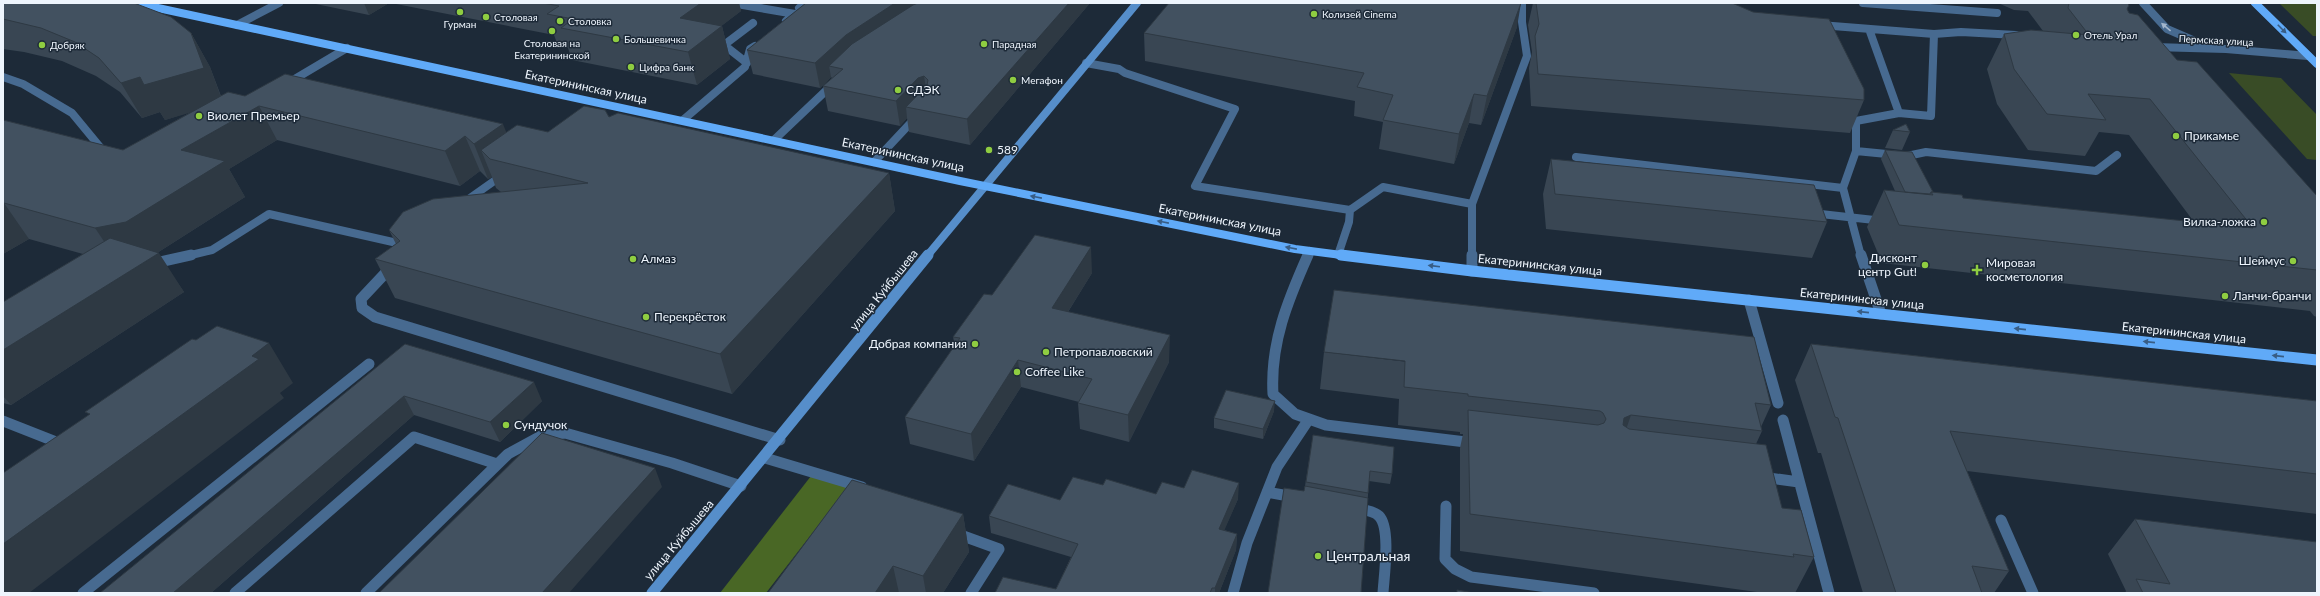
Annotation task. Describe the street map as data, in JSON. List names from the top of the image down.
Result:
{
  "streets": {
    "main road": ["Пермская улица", "Екатерининская улица", "улица Куйбышева"]
  },
  "crossings": [
    ["Екатерининская улица", "улица Куйбышева"]
  ],
  "one_way": ["Екатерининская улица"],
  "places": {
    "other": [
      "Гурман",
      "Колизей Cinema",
      "Стoловая",
      "Столовка",
      "Столовая на Екатерининской",
      "Отель Урал",
      "Большевичка",
      "Парадная",
      "Добряк",
      "Цифра банк",
      "Мегафон",
      "СДЭК",
      "Виолет Премьер",
      "Прикамье",
      "589",
      "Вилка-ложка",
      "Алмаз",
      "Шеймус",
      "Дисконт центр Gut!",
      "Ланчи-бранчи",
      "Перекрёсток",
      "Добрая компания",
      "Петропавловский",
      "Coffee Like",
      "Сундучок",
      "Центральная"
    ],
    "health": ["Мировая косметология"]
  }
}
